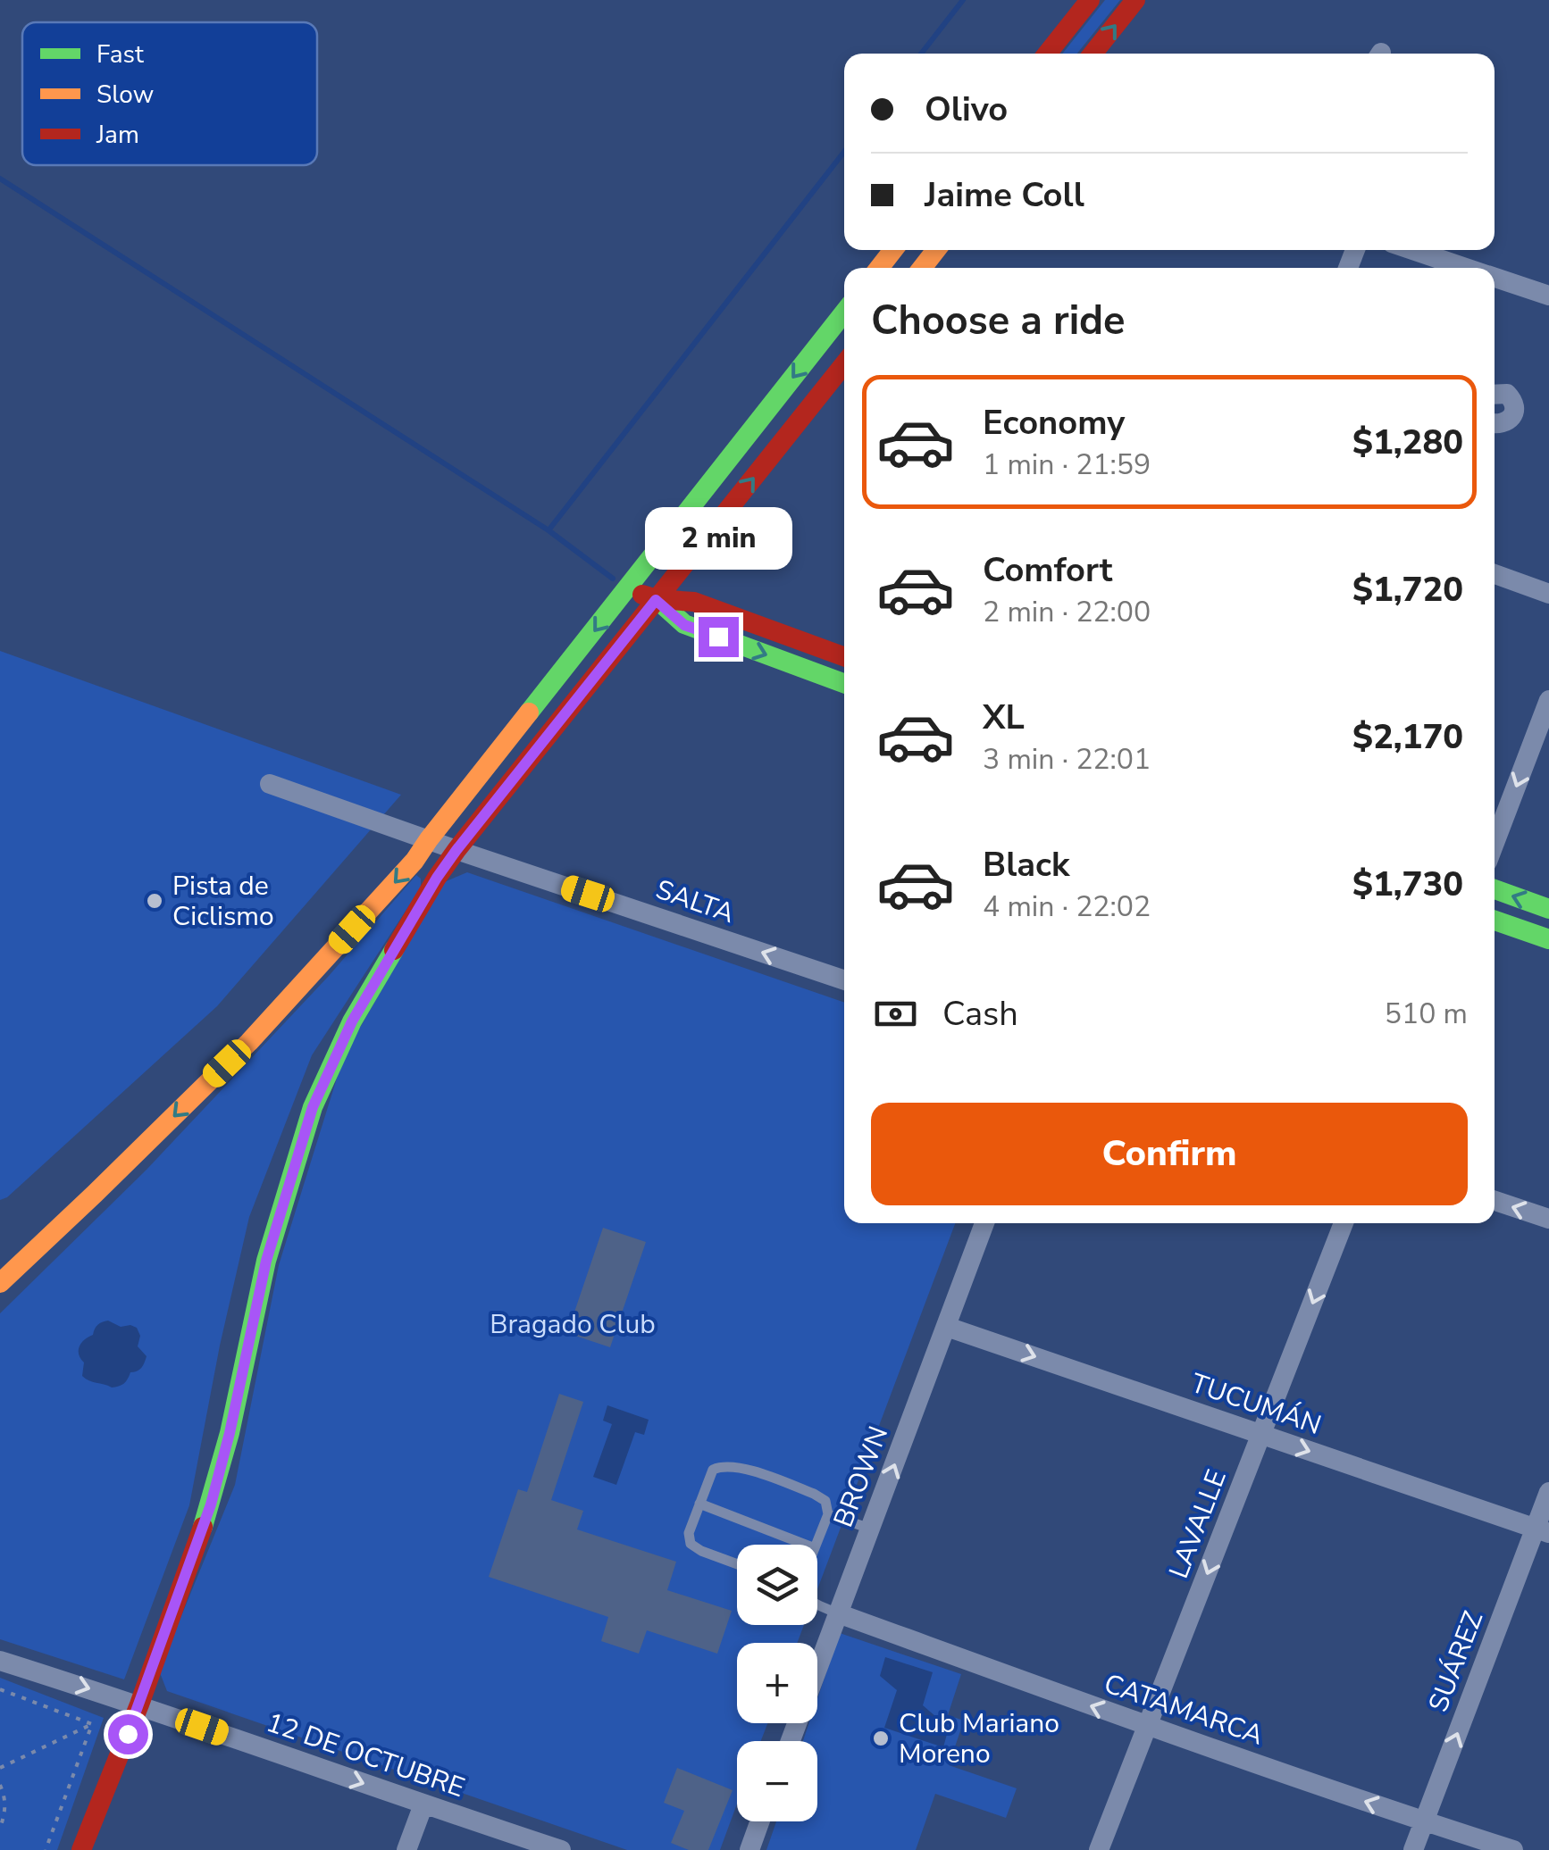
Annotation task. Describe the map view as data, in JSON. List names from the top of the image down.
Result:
{
  "streets": {
    "street": [
      "SALTA",
      "TUCUMÁN",
      "BROWN",
      "LAVALLE",
      "SUÁREZ",
      "CATAMARCA",
      "12 DE OCTUBRE"
    ]
  },
  "crossings": [
    ["TUCUMÁN", "BROWN"],
    ["TUCUMÁN", "LAVALLE"],
    ["TUCUMÁN", "SUÁREZ"],
    ["BROWN", "CATAMARCA"],
    ["LAVALLE", "CATAMARCA"],
    ["SUÁREZ", "CATAMARCA"]
  ],
  "one_way": [
    "SALTA",
    "TUCUMÁN",
    "BROWN",
    "LAVALLE",
    "SUÁREZ",
    "CATAMARCA",
    "12 DE OCTUBRE"
  ],
  "parks": ["Bragado Club"],
  "places": ["Pista de Ciclismo", "Club Mariano Moreno"],
  "legend": ["Fast", "Slow", "Jam"],
  "page": {
    "banner": ["Olivo", "Jaime Coll"],
    "heading": "Choose a ride",
    "list": [
      {
        "name": "Economy",
        "note": "1 min · 21:59",
        "value": "$1,280"
      },
      {
        "name": "Comfort",
        "note": "2 min · 22:00",
        "value": "$1,720"
      },
      {
        "name": "XL",
        "note": "3 min · 22:01",
        "value": "$2,170"
      },
      {
        "name": "Black",
        "note": "4 min · 22:02",
        "value": "$1,730"
      }
    ],
    "bubble": "2 min",
    "pay": ["Cash", "510 m"],
    "buttons": "Confirm",
    "map_buttons": ["+", "−"]
  }
}
